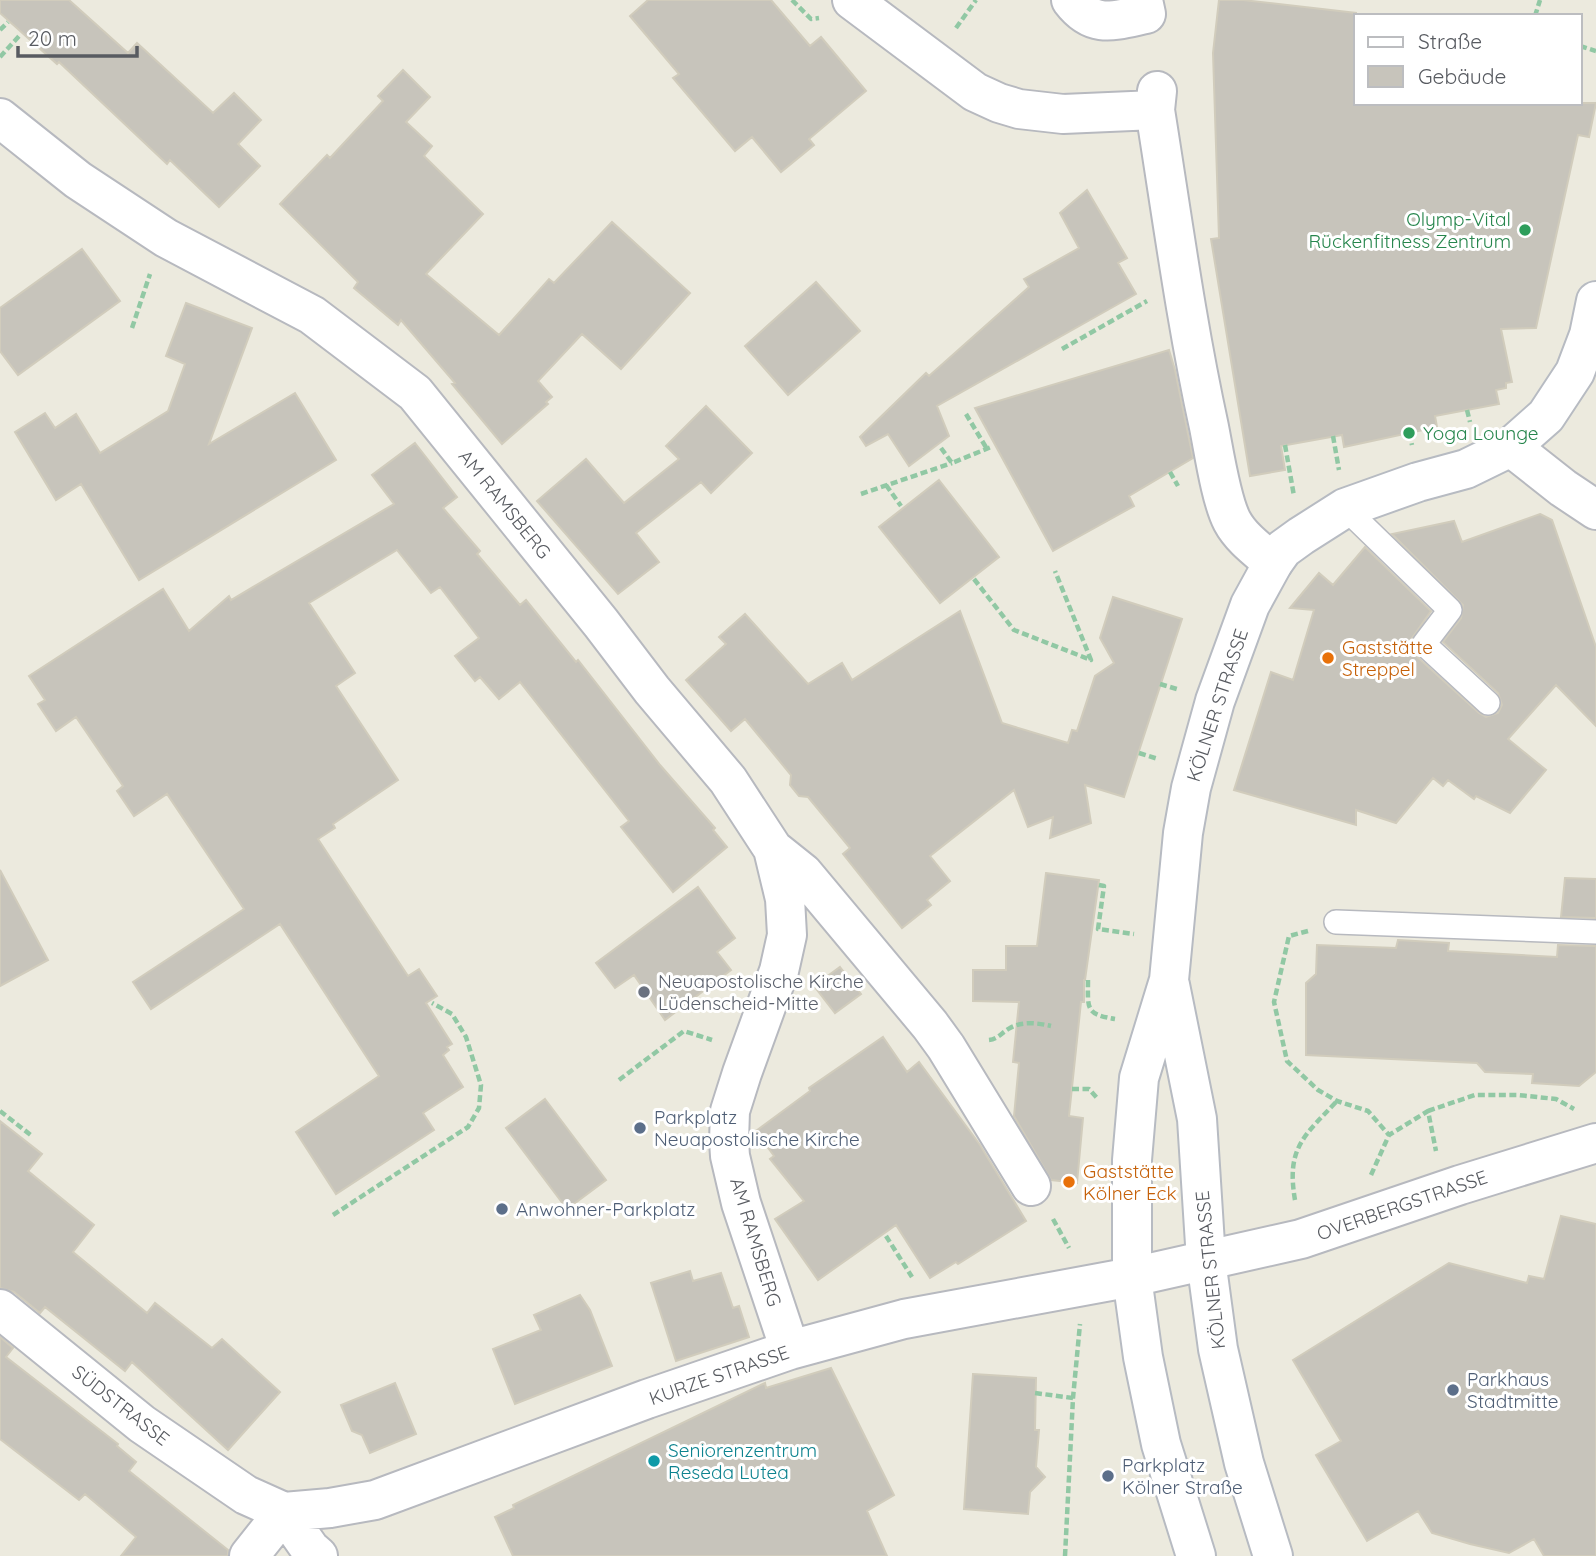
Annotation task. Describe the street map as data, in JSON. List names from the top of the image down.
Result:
{
  "streets": {
    "street": [
      "AM RAMSBERG",
      "KÖLNER STRASSE",
      "OVERBERGSTRASSE",
      "KURZE STRASSE",
      "SÜDSTRASSE"
    ]
  },
  "crossings": [
    ["AM RAMSBERG", "KURZE STRASSE"],
    ["KÖLNER STRASSE", "OVERBERGSTRASSE"],
    ["KÖLNER STRASSE", "KURZE STRASSE"],
    ["OVERBERGSTRASSE", "KURZE STRASSE"],
    ["KURZE STRASSE", "SÜDSTRASSE"]
  ],
  "places": [
    "Olymp-Vital Rückenfitness Zentrum",
    "Yoga Lounge",
    "Gaststätte Streppel",
    "Neuapostolische Kirche Lüdenscheid-Mitte",
    "Parkplatz Neuapostolische Kirche",
    "Gaststätte Kölner Eck",
    "Anwohner-Parkplatz",
    "Parkhaus Stadtmitte",
    "Seniorenzentrum Reseda Lutea",
    "Parkplatz Kölner Straße"
  ],
  "legend": ["Straße", "Gebäude"],
  "scale_bar": "20 m"
}
